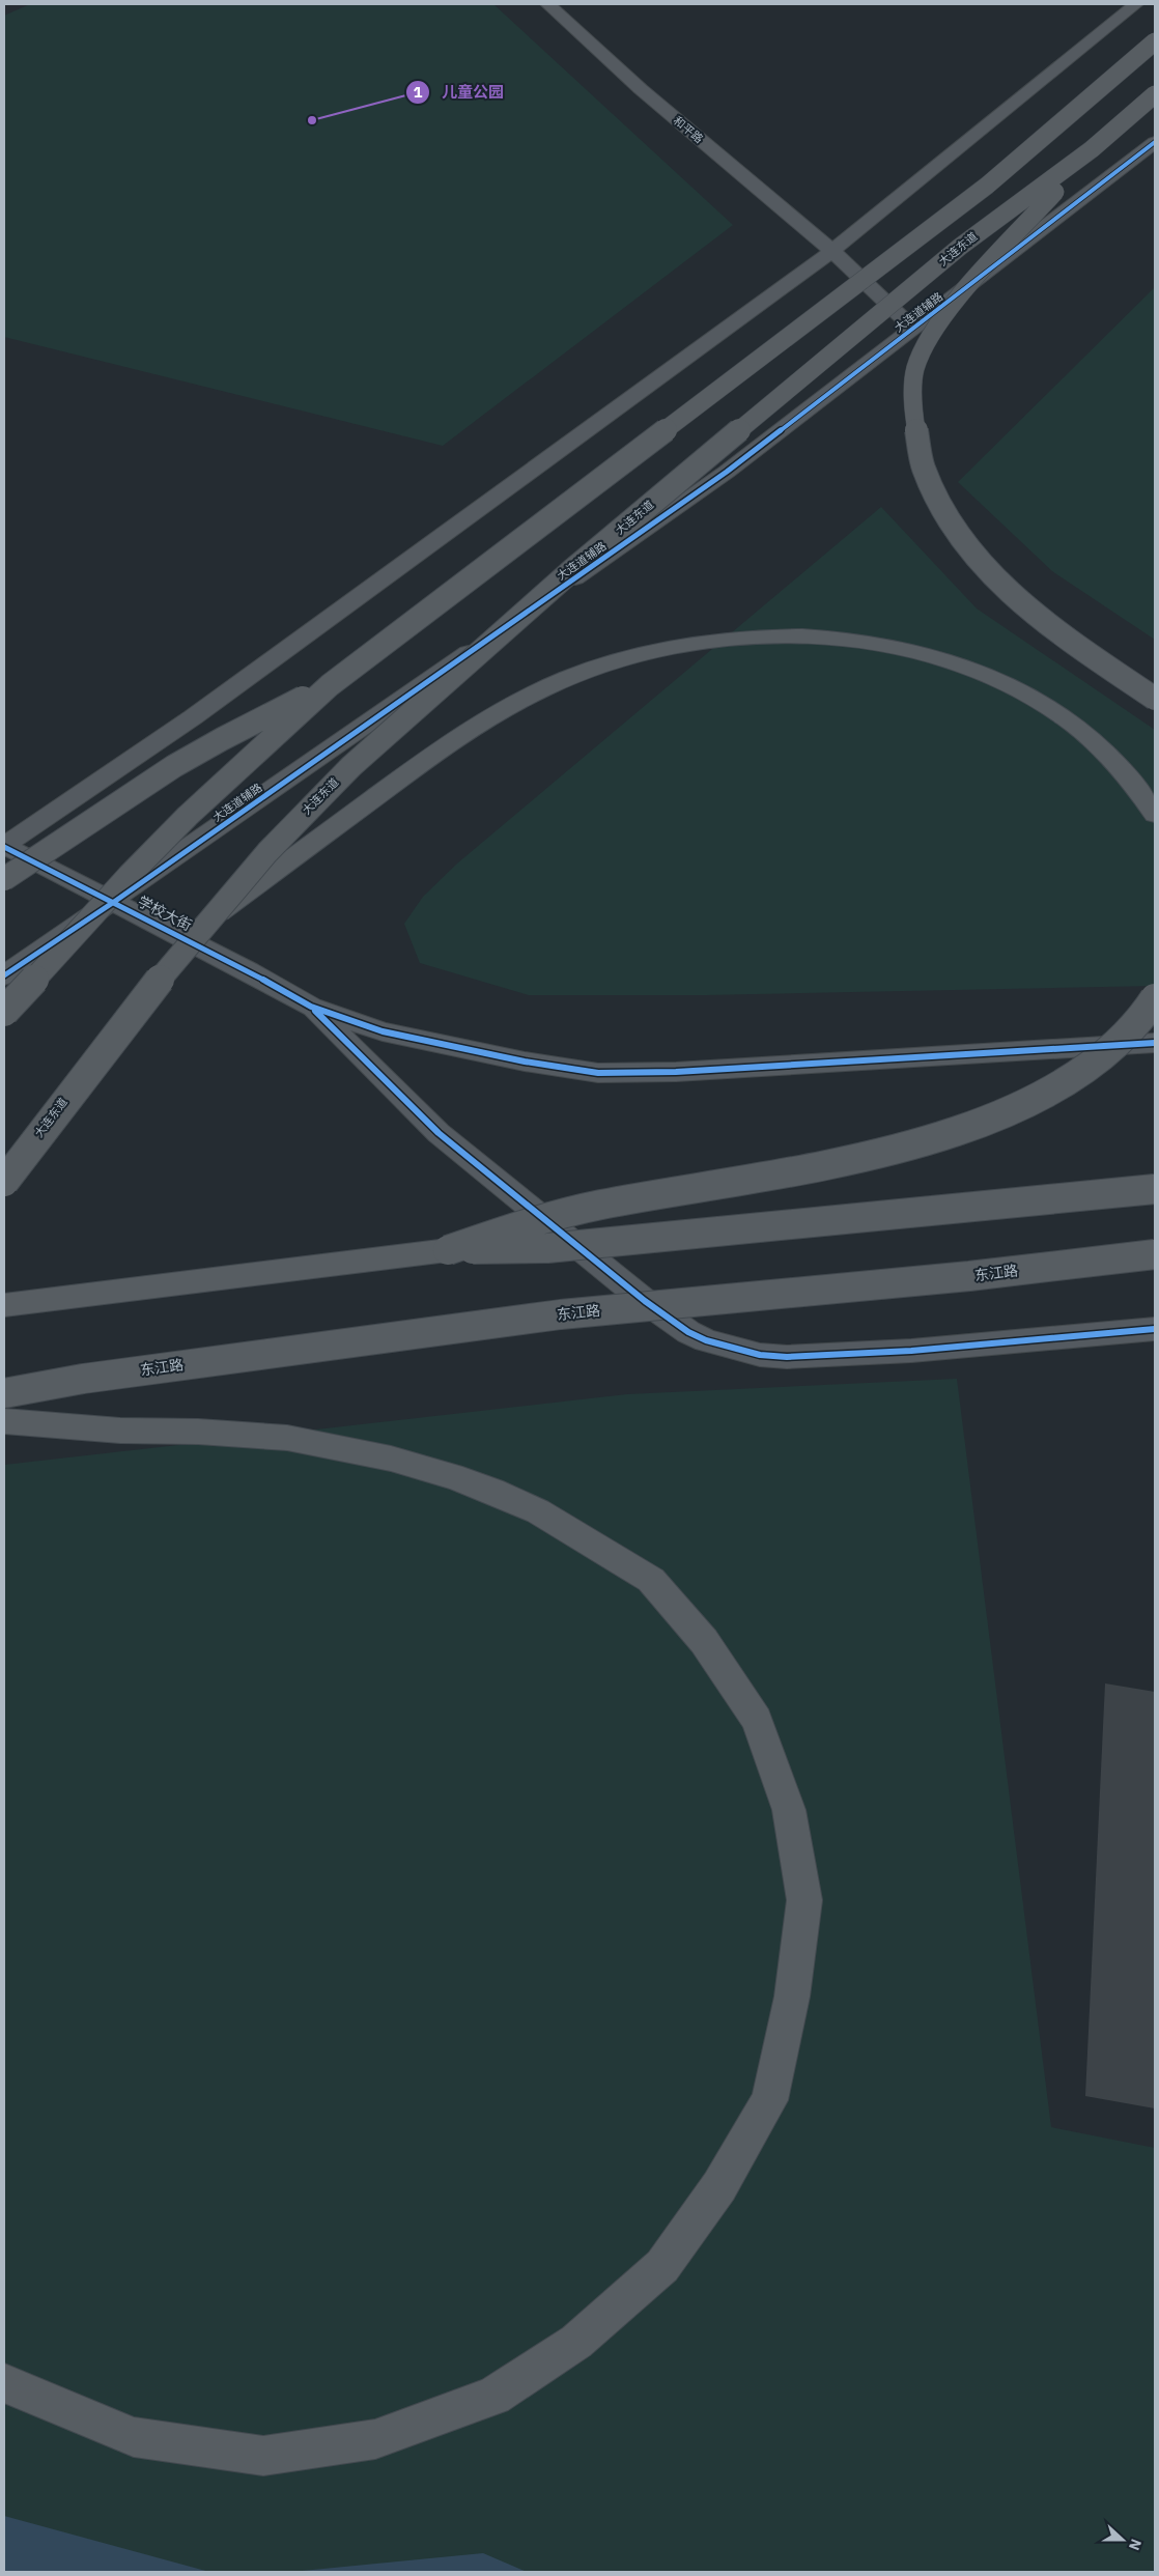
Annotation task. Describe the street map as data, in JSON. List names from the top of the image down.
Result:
{
  "streets": {
    "main road": ["大连东道", "东江路"],
    "street": ["和平路", "大连道辅路", "学校大街"]
  },
  "crossings": [
    ["和平路", "大连道辅路"],
    ["大连道辅路", "学校大街"]
  ],
  "places": ["儿童公园"],
  "north": "right"
}
